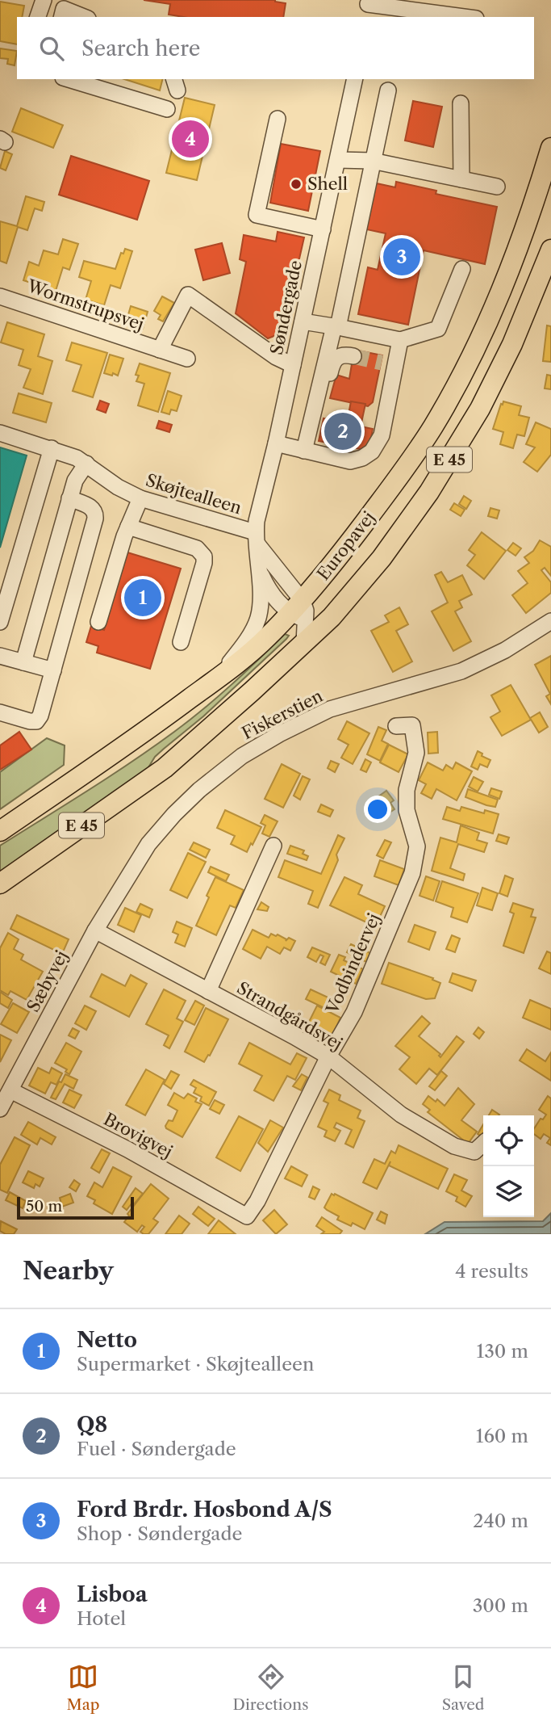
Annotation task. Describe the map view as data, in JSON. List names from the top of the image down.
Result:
{
  "streets": {
    "main road": ["E 45", "Europavej"],
    "street": [
      "Wormstrupsvej",
      "Søndergade",
      "Skøjtealleen",
      "Fiskerstien",
      "Vodbindervej",
      "Sæbyvej",
      "Strandgårdsvej",
      "Brovigvej"
    ]
  },
  "crossings": [
    ["Wormstrupsvej", "Søndergade"],
    ["Søndergade", "Skøjtealleen"],
    ["Søndergade", "Europavej"],
    ["Fiskerstien", "Sæbyvej"],
    ["Fiskerstien", "Strandgårdsvej"],
    ["Vodbindervej", "Strandgårdsvej"],
    ["Vodbindervej", "Brovigvej"],
    ["Sæbyvej", "Strandgårdsvej"],
    ["Sæbyvej", "Brovigvej"]
  ],
  "places": ["Shell"],
  "scale_bar": "50 m",
  "page": {
    "search": "Search here",
    "pins": [
      "4",
      "3",
      "2",
      "1"
    ],
    "scale": "50 m",
    "heading": ["Nearby", "4 results"],
    "list": [
      {
        "mark": "1",
        "name": "Netto",
        "note": "Supermarket · Skøjtealleen",
        "value": "130 m"
      },
      {
        "mark": "2",
        "name": "Q8",
        "note": "Fuel · Søndergade",
        "value": "160 m"
      },
      {
        "mark": "3",
        "name": "Ford Brdr. Hosbond A/S",
        "note": "Shop · Søndergade",
        "value": "240 m"
      },
      {
        "mark": "4",
        "name": "Lisboa",
        "note": "Hotel",
        "value": "300 m"
      }
    ],
    "nav": ["Map", "Directions", "Saved"]
  }
}
